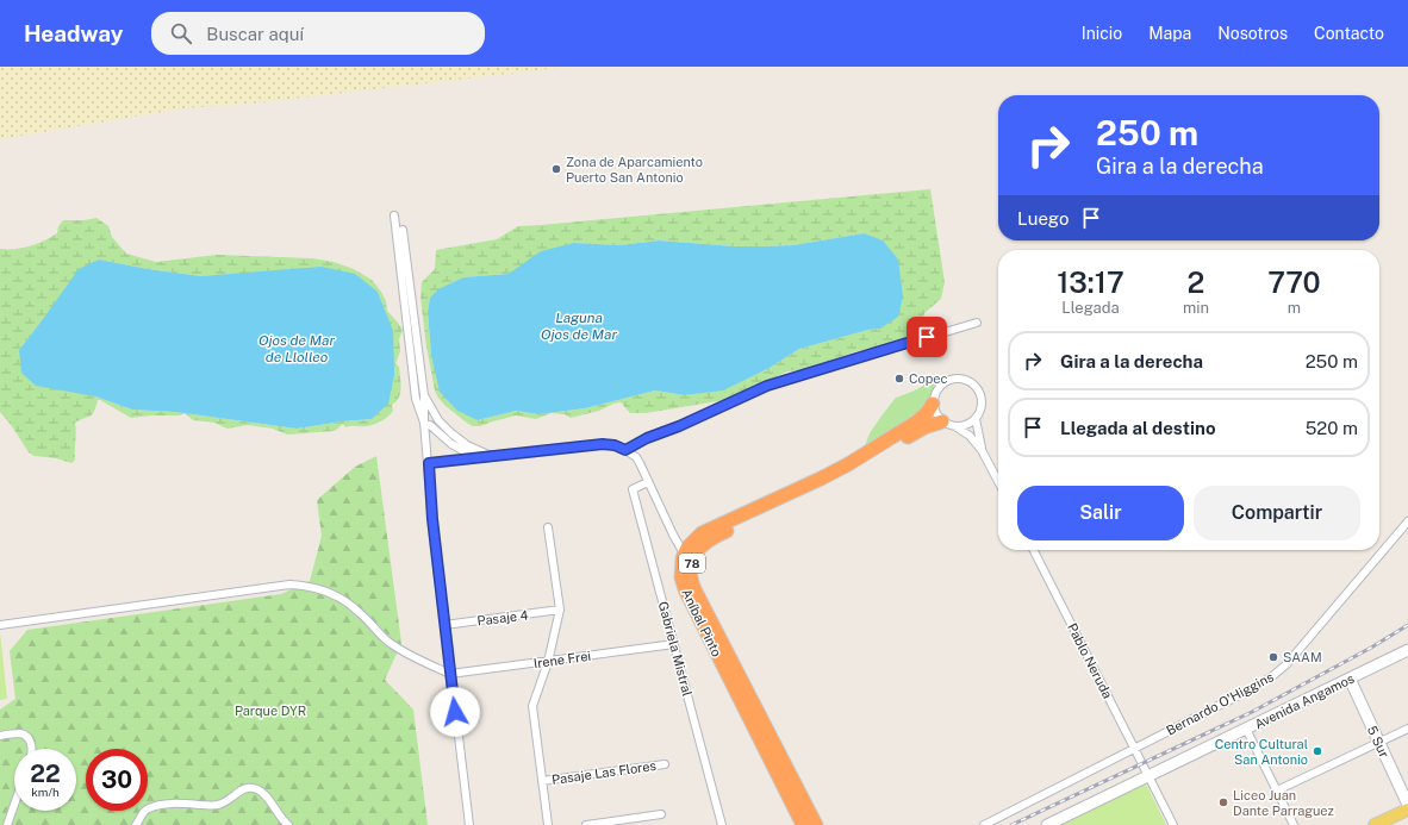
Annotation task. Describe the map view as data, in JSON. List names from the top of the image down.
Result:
{
  "streets": {
    "highway": ["78", "Aníbal Pinto"],
    "street": [
      "Pasaje 4",
      "Gabriela Mistral",
      "Irene Frei",
      "Pablo Neruda",
      "Avenida Angamos",
      "Bernardo O'Higgins",
      "5 Sur",
      "Pasaje Las Flores"
    ]
  },
  "crossings": [
    ["78", "Aníbal Pinto"],
    ["Gabriela Mistral", "Irene Frei"],
    ["Pablo Neruda", "Avenida Angamos"],
    ["Pablo Neruda", "Bernardo O'Higgins"],
    ["Avenida Angamos", "5 Sur"]
  ],
  "water": ["Laguna Ojos de Mar", "Ojos de Mar de Llolleo"],
  "parks": ["Parque DYR"],
  "places": [
    "Zona de Aparcamiento Puerto San Antonio",
    "Copec",
    "SAAM",
    "Centro Cultural San Antonio",
    "Liceo Juan Dante Parraguez"
  ],
  "page": {
    "header": "Headway",
    "search": "Buscar aquí",
    "nav": [
      "Inicio",
      "Mapa",
      "Nosotros",
      "Contacto"
    ],
    "turn": ["250 m", "Gira a la derecha"],
    "then": "Luego",
    "eta": [
      "13:17",
      "Llegada",
      "2",
      "min",
      "770",
      "m"
    ],
    "list": [
      {
        "name": "Gira a la derecha",
        "value": "250 m"
      },
      {
        "name": "Llegada al destino",
        "value": "520 m"
      }
    ],
    "buttons": ["Salir", "Compartir"],
    "speed": "22 km/h",
    "limit": "30"
  }
}
